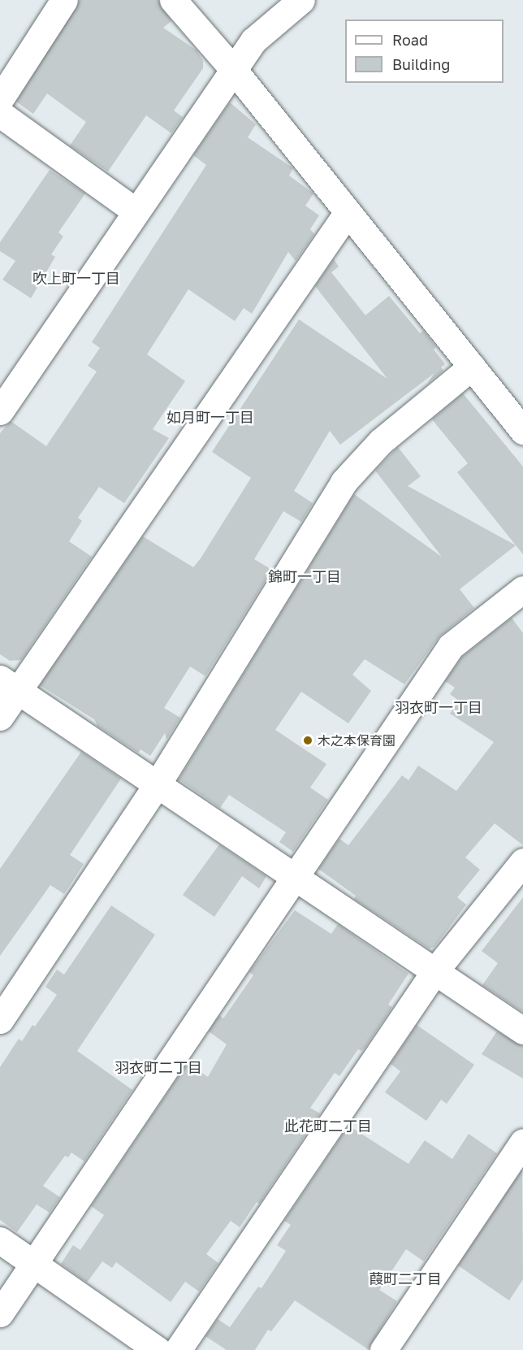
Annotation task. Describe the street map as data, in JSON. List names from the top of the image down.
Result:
{
  "districts": [
    "吹上町一丁目",
    "如月町一丁目",
    "錦町一丁目",
    "羽衣町一丁目",
    "羽衣町二丁目",
    "此花町二丁目",
    "葭町二丁目"
  ],
  "places": ["木之本保育園"],
  "legend": ["Road", "Building"]
}
